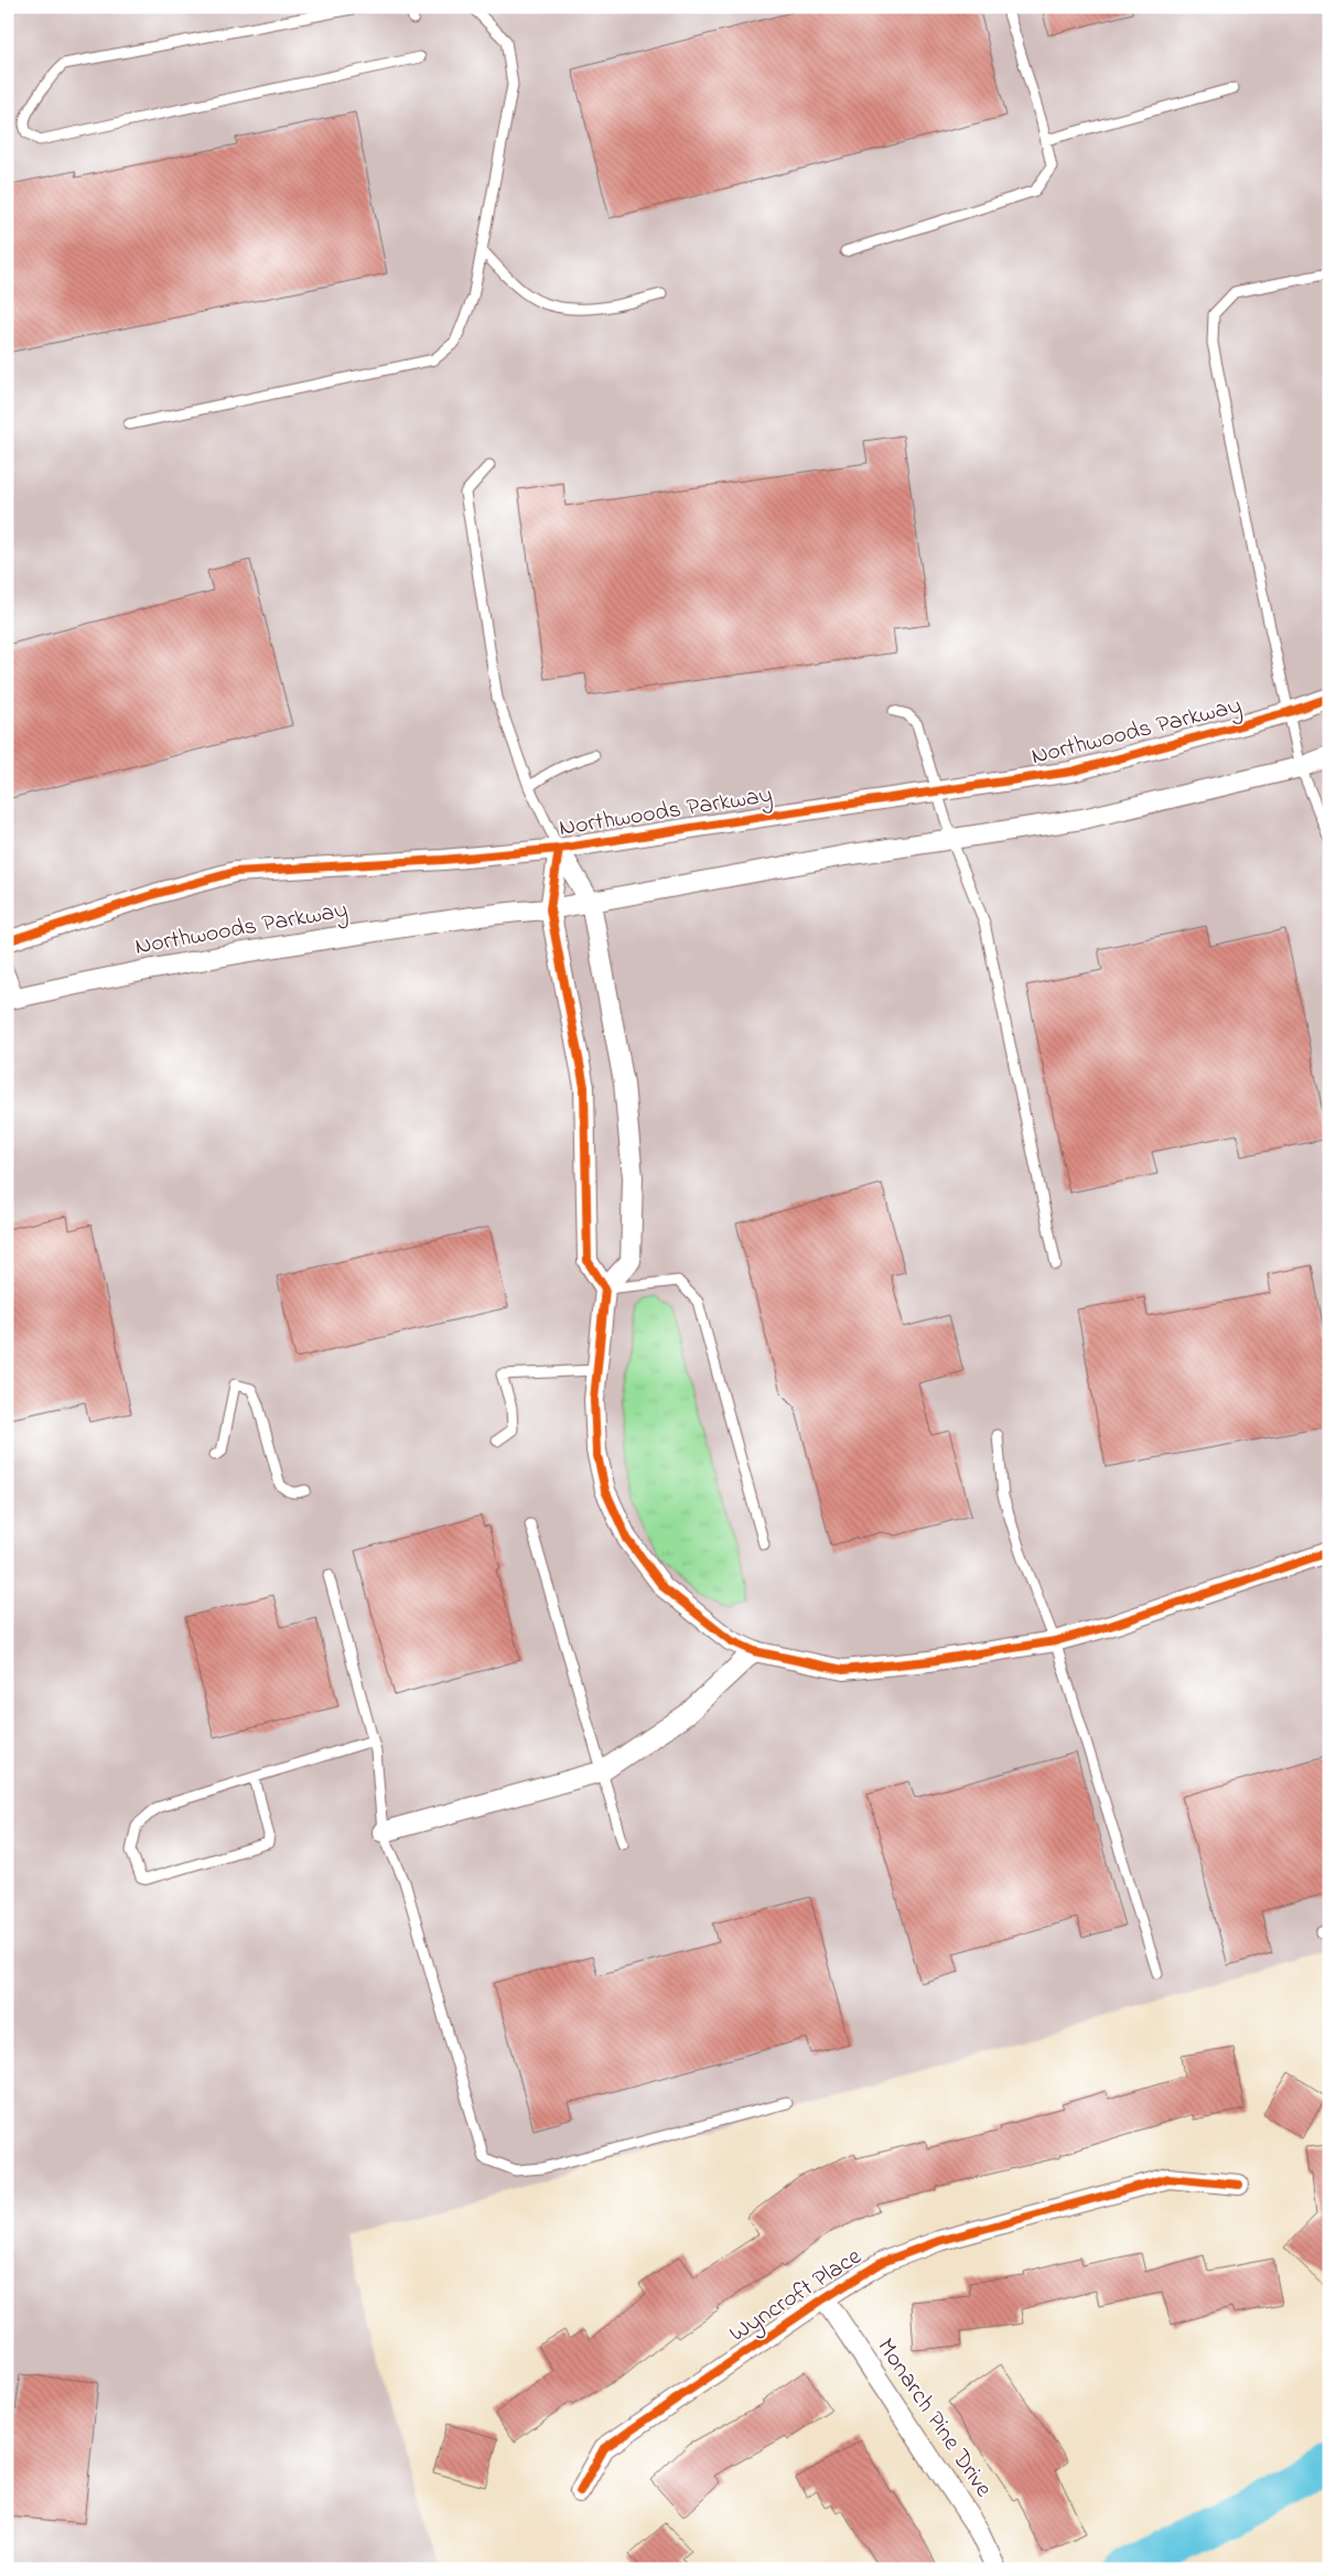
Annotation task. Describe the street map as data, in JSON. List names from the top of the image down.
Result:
{
  "streets": {
    "street": ["Northwoods Parkway", "Wyncroft Place", "Monarch Pine Drive"]
  },
  "crossings": [
    ["Wyncroft Place", "Monarch Pine Drive"]
  ]
}
